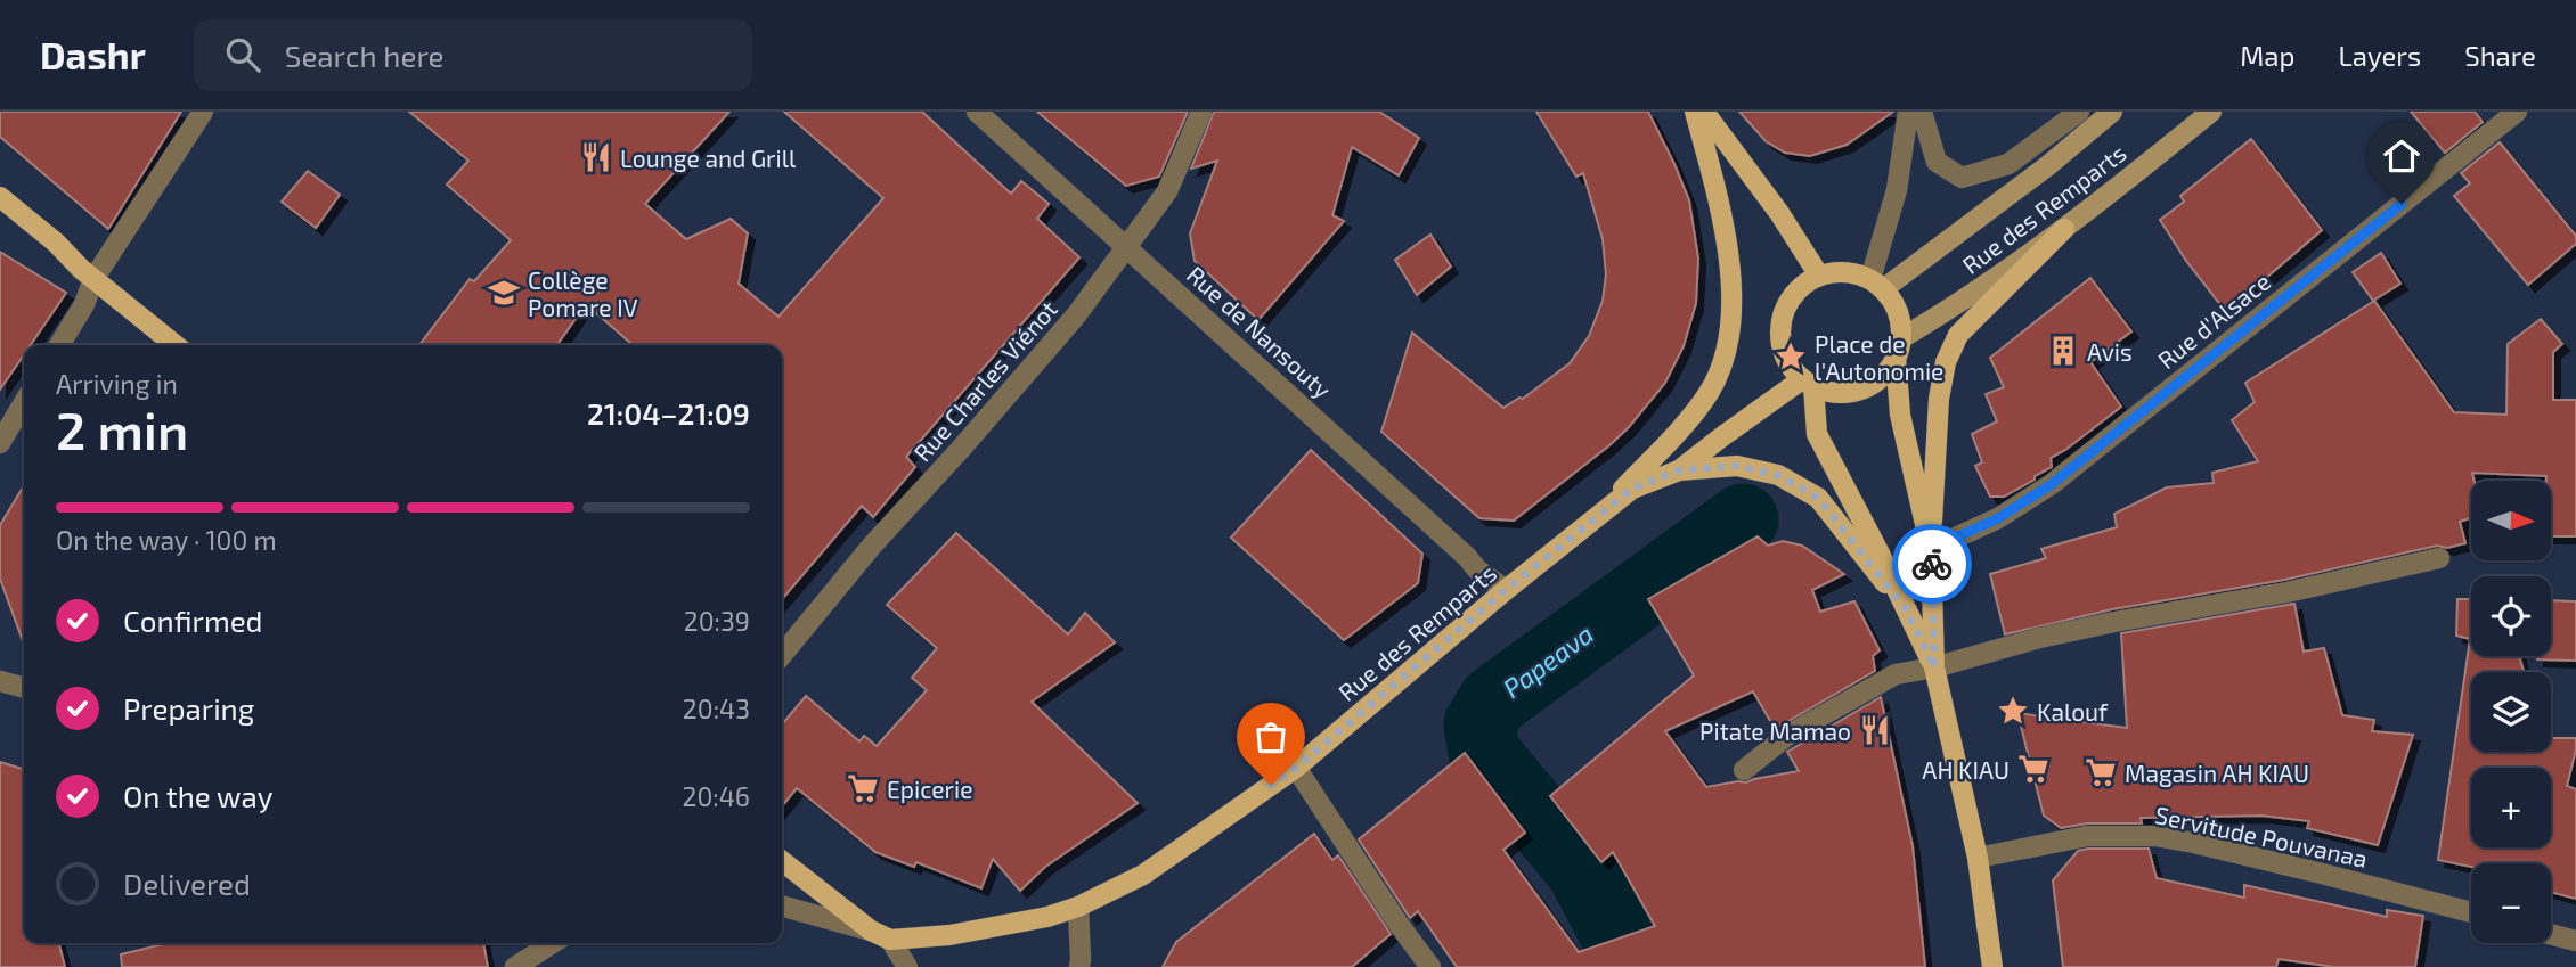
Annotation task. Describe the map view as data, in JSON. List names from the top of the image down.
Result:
{
  "streets": {
    "main road": ["Rue des Remparts"],
    "street": [
      "Rue d'Alsace",
      "Rue de Nansouty",
      "Rue Charles Viénot",
      "Servitude Pouvanaa"
    ]
  },
  "crossings": [
    ["Rue des Remparts", "Rue de Nansouty"],
    ["Rue de Nansouty", "Rue Charles Viénot"]
  ],
  "water": ["Papeava"],
  "places": {
    "restaurant": ["Lounge and Grill", "Pitate Mamao"],
    "school or university": ["Collège Pomare IV"],
    "building": ["Avis"],
    "place": ["Place de l'Autonomie", "Kalouf"],
    "supermarket": ["AH KIAU", "Magasin AH KIAU", "Epicerie"]
  },
  "north": "right",
  "page": {
    "header": "Dashr",
    "search": "Search here",
    "nav": ["Map", "Layers", "Share"],
    "heading": ["2 min", "Arriving in", "21:04–21:09"],
    "map_buttons": ["+", "−"],
    "bar": "On the way · 100 m",
    "list": [
      ["Confirmed", "20:39"],
      ["Preparing", "20:43"],
      ["On the way", "20:46"],
      "Delivered"
    ]
  }
}
